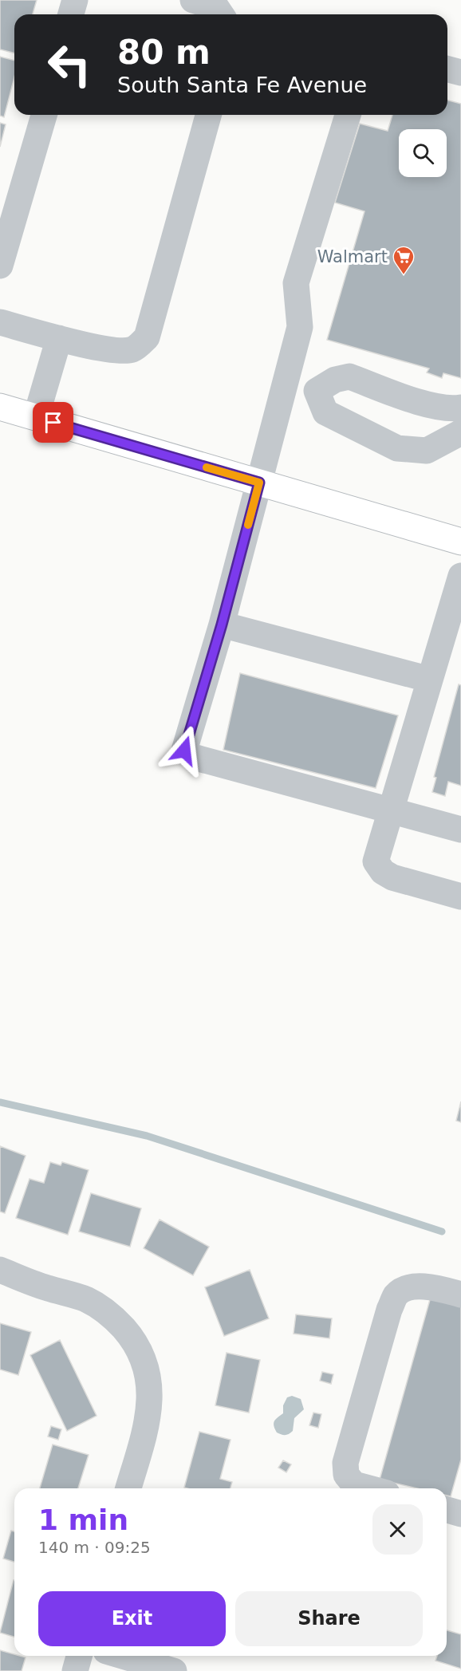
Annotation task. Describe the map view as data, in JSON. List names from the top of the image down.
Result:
{
  "places": {
    "supermarket": ["Walmart"]
  },
  "page": {
    "turn": ["80 m", "South Santa Fe Avenue"],
    "heading": ["1 min", "140 m · 09:25"],
    "buttons": ["Exit", "Share"]
  }
}
